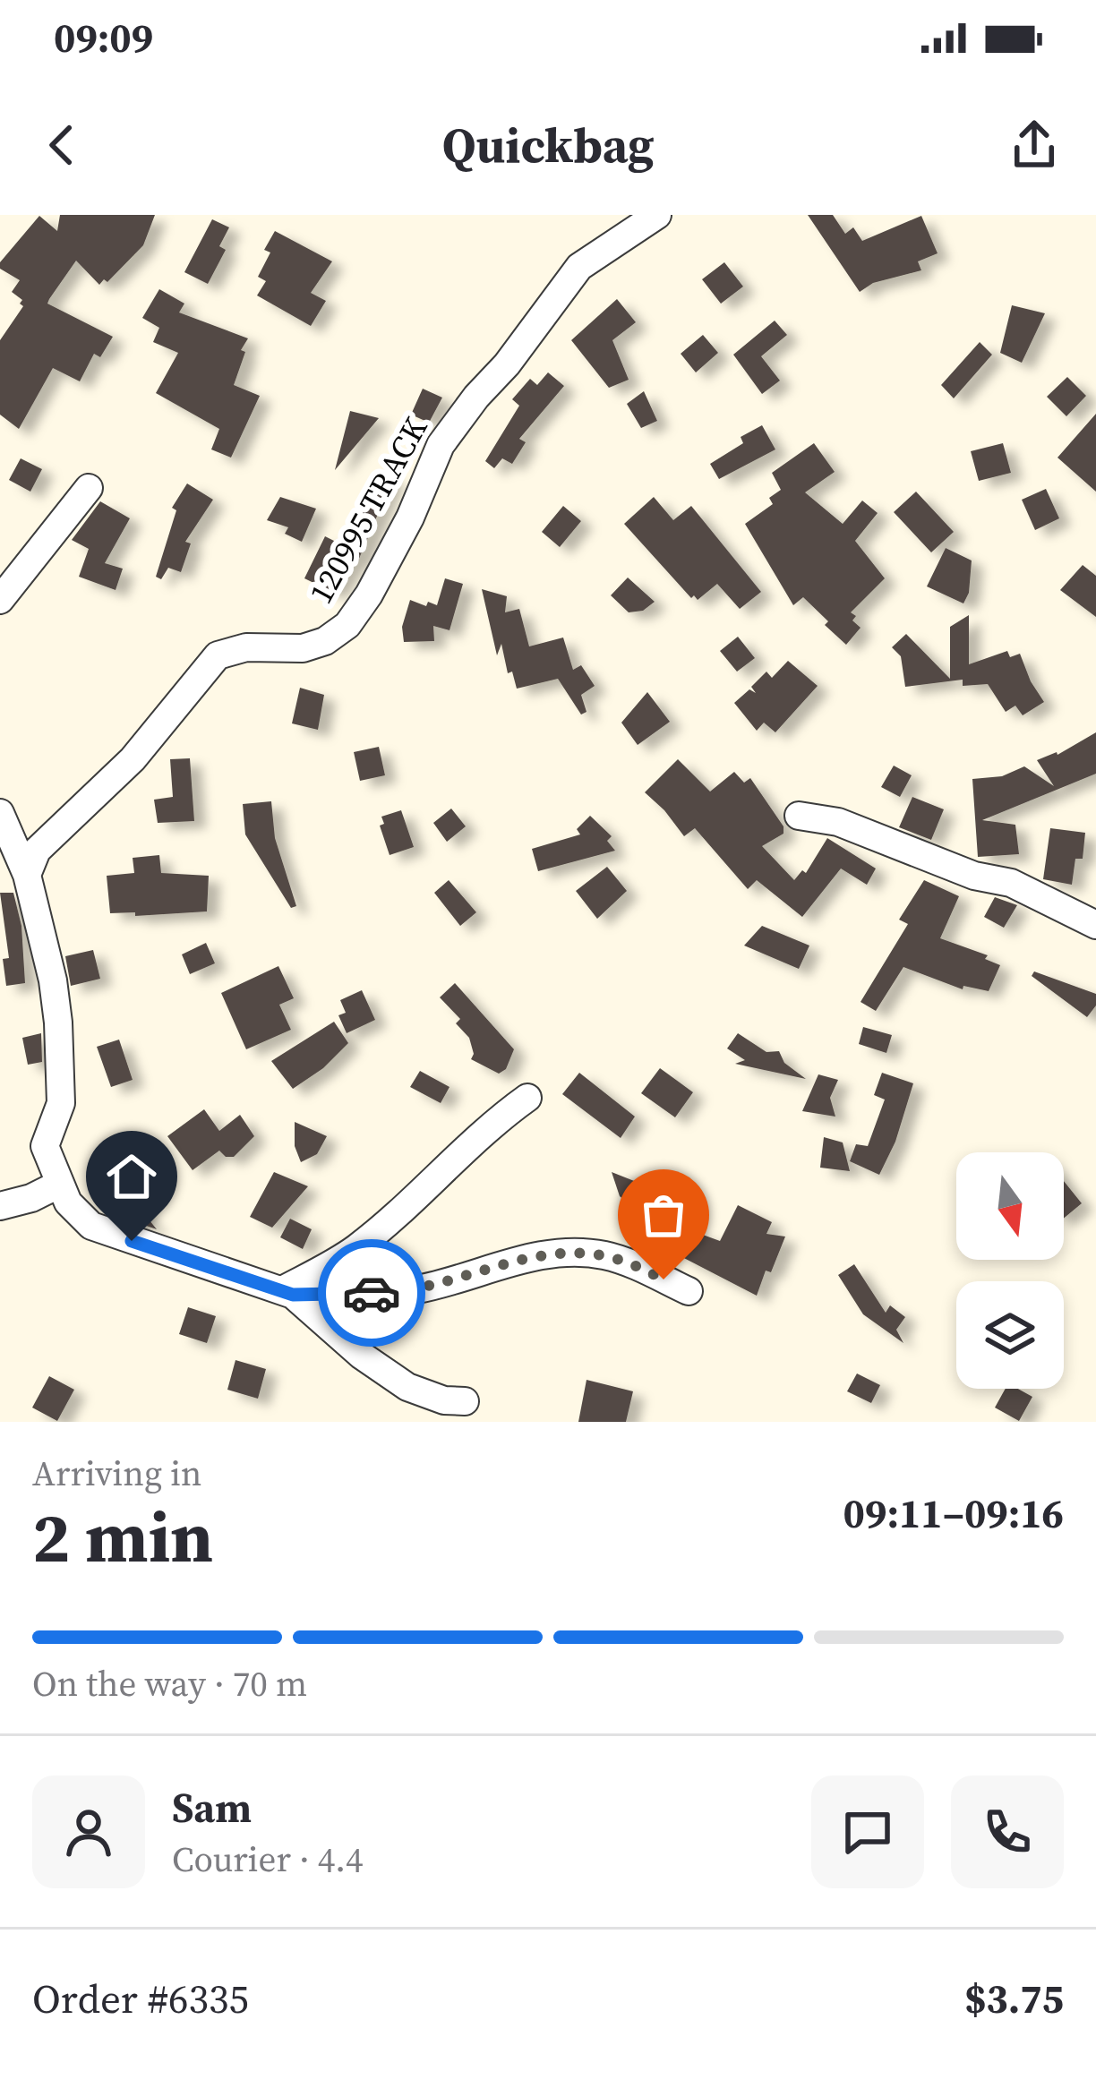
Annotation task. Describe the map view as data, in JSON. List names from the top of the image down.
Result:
{
  "streets": {
    "street": ["120995 TRACK"]
  },
  "north": "bottom",
  "page": {
    "status": "09:09",
    "header": "Quickbag",
    "heading": ["2 min", "Arriving in", "09:11–09:16"],
    "panel": [
      "Sam",
      "Courier · 4.4",
      "Order #6335",
      "$3.75"
    ],
    "bar": "On the way · 70 m"
  }
}
